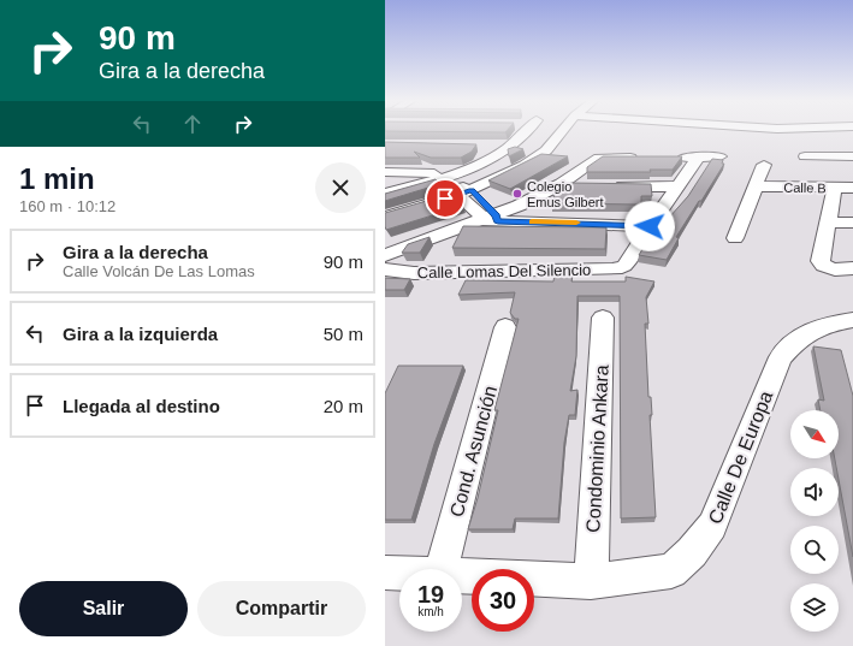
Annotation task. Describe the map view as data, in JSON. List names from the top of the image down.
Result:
{
  "streets": {
    "street": [
      "Calle B",
      "Calle Lomas Del Silencio",
      "Condominio Ankara",
      "Cond. Asunción",
      "Calle De Europa"
    ]
  },
  "crossings": [
    ["Condominio Ankara", "Calle De Europa"]
  ],
  "places": ["Colegio Emus Gilbert"],
  "north": "bottom right",
  "page": {
    "turn": ["90 m", "Gira a la derecha"],
    "heading": ["1 min", "160 m · 10:12"],
    "list": [
      {
        "name": "Gira a la derecha",
        "note": "Calle Volcán De Las Lomas",
        "value": "90 m"
      },
      {
        "name": "Gira a la izquierda",
        "value": "50 m"
      },
      {
        "name": "Llegada al destino",
        "value": "20 m"
      }
    ],
    "speed": "19 km/h",
    "limit": "30",
    "buttons": ["Salir", "Compartir"]
  }
}
